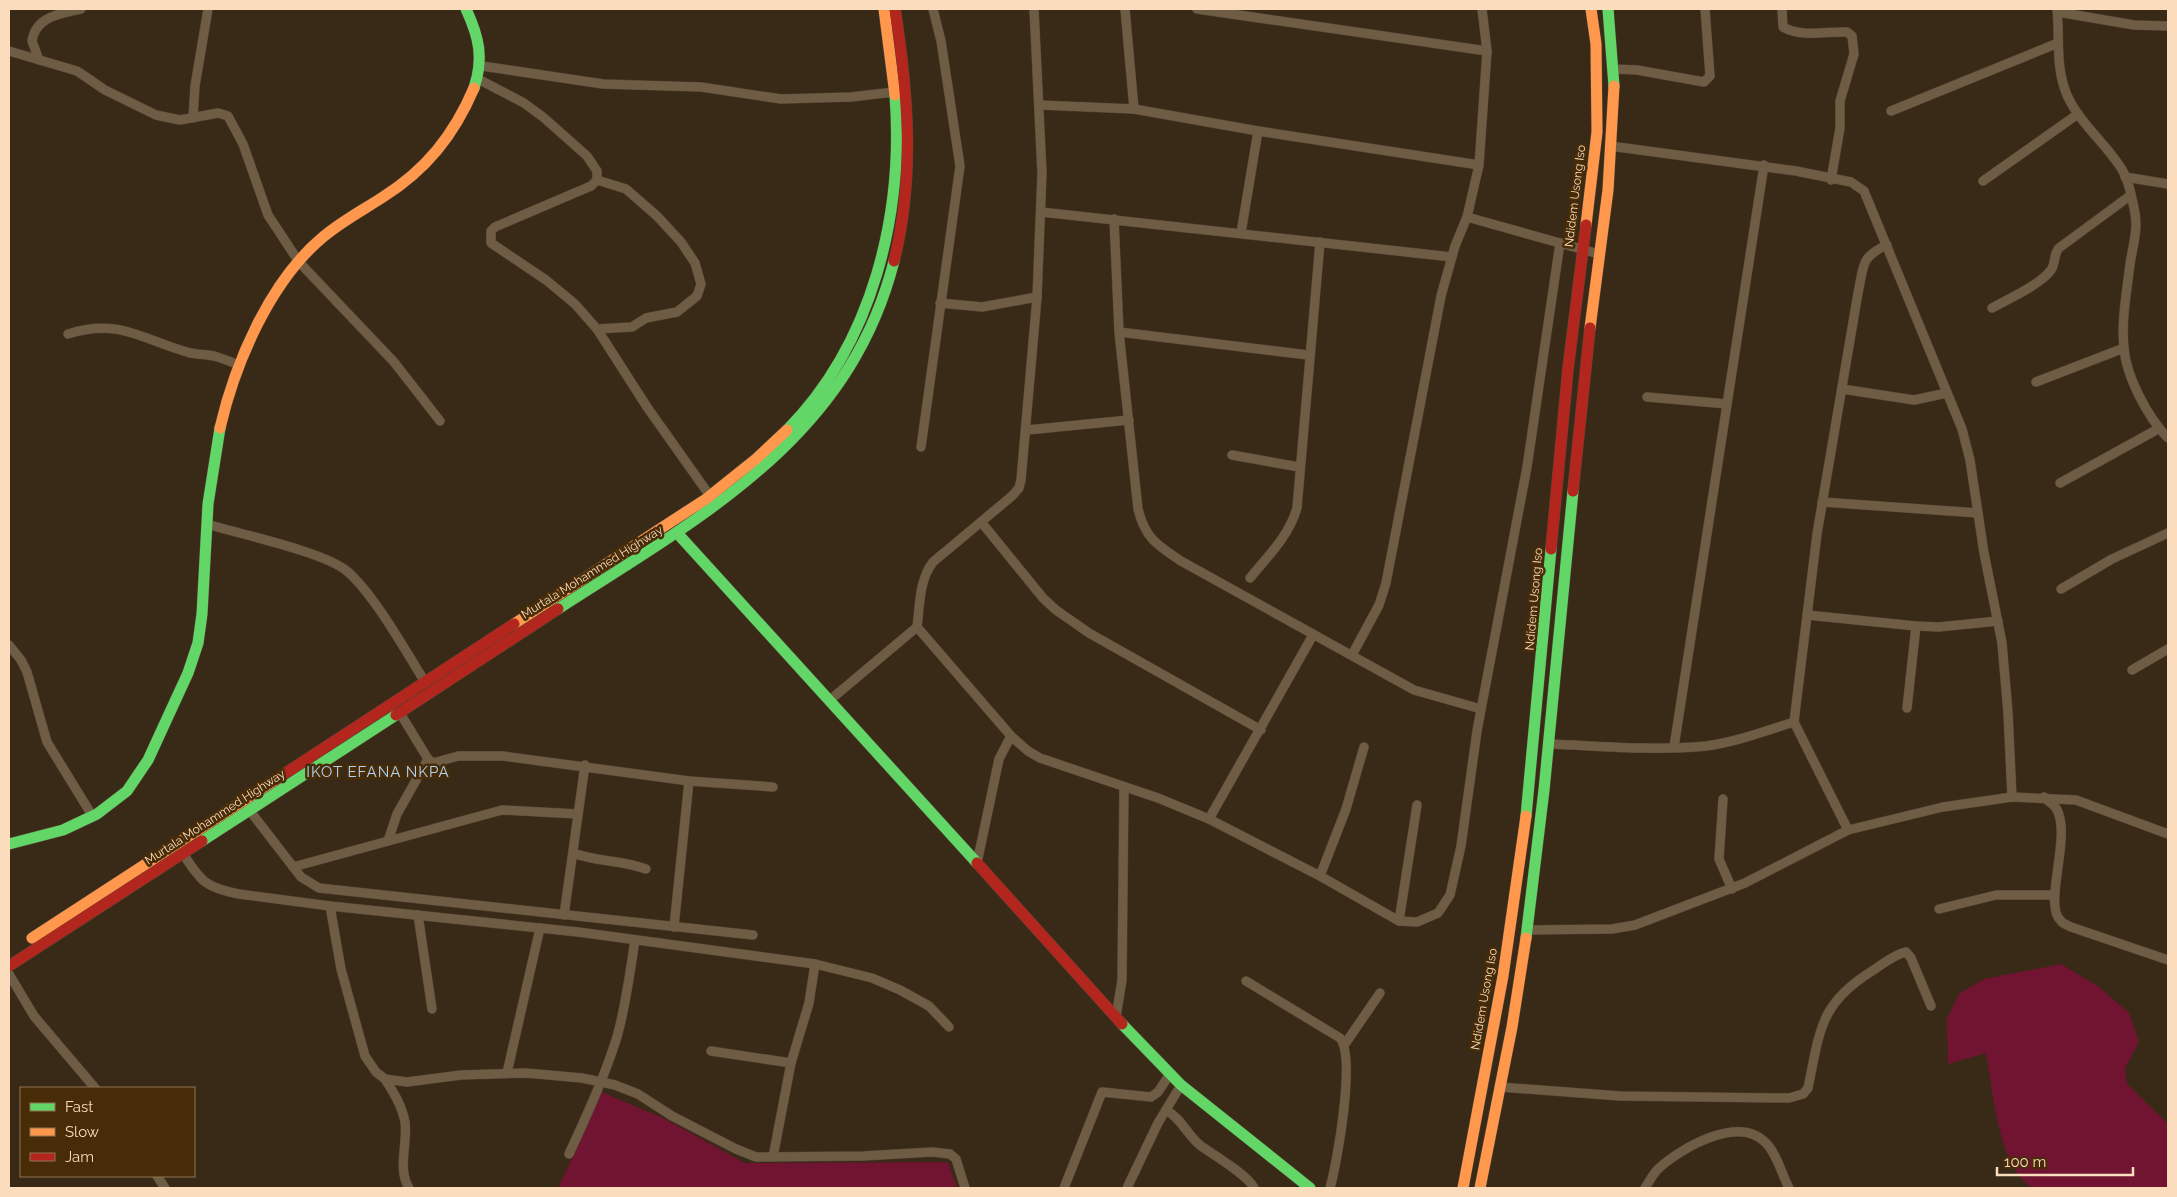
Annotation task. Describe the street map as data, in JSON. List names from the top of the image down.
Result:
{
  "streets": {
    "main road": ["Ndidem Usong Iso", "Murtala Mohammed Highway"]
  },
  "districts": ["IKOT EFANA NKPA"],
  "legend": ["Fast", "Slow", "Jam"],
  "scale_bar": "100 m"
}
